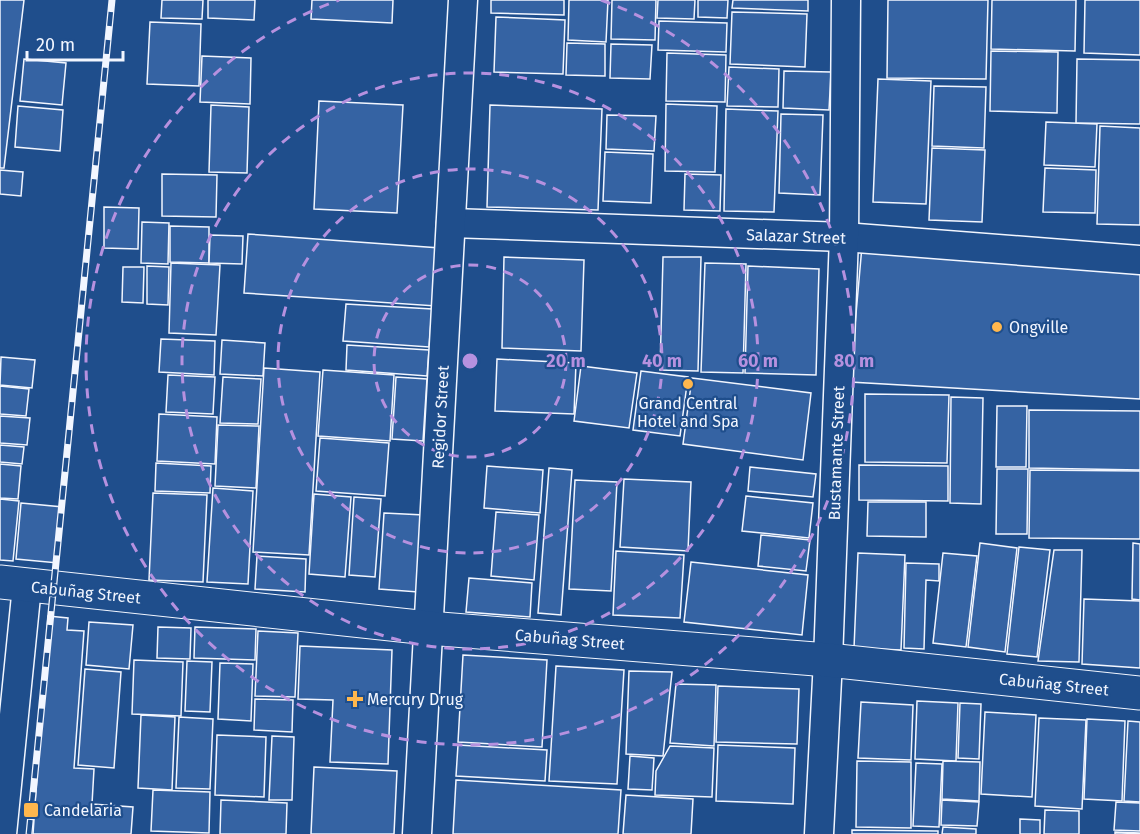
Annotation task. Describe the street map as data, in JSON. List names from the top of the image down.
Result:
{
  "streets": {
    "street": [
      "Salazar Street",
      "Regidor Street",
      "Bustamante Street",
      "Cabuñag Street"
    ]
  },
  "crossings": [
    ["Salazar Street", "Regidor Street"],
    ["Salazar Street", "Bustamante Street"],
    ["Regidor Street", "Cabuñag Street"],
    ["Bustamante Street", "Cabuñag Street"]
  ],
  "places": {
    "other": ["Ongville", "Grand Central Hotel and Spa"],
    "health": ["Mercury Drug"],
    "transit": ["Candelaria"]
  },
  "scale_bar": "20 m",
  "rings": [
    "20 m",
    "40 m",
    "60 m",
    "80 m"
  ]
}
